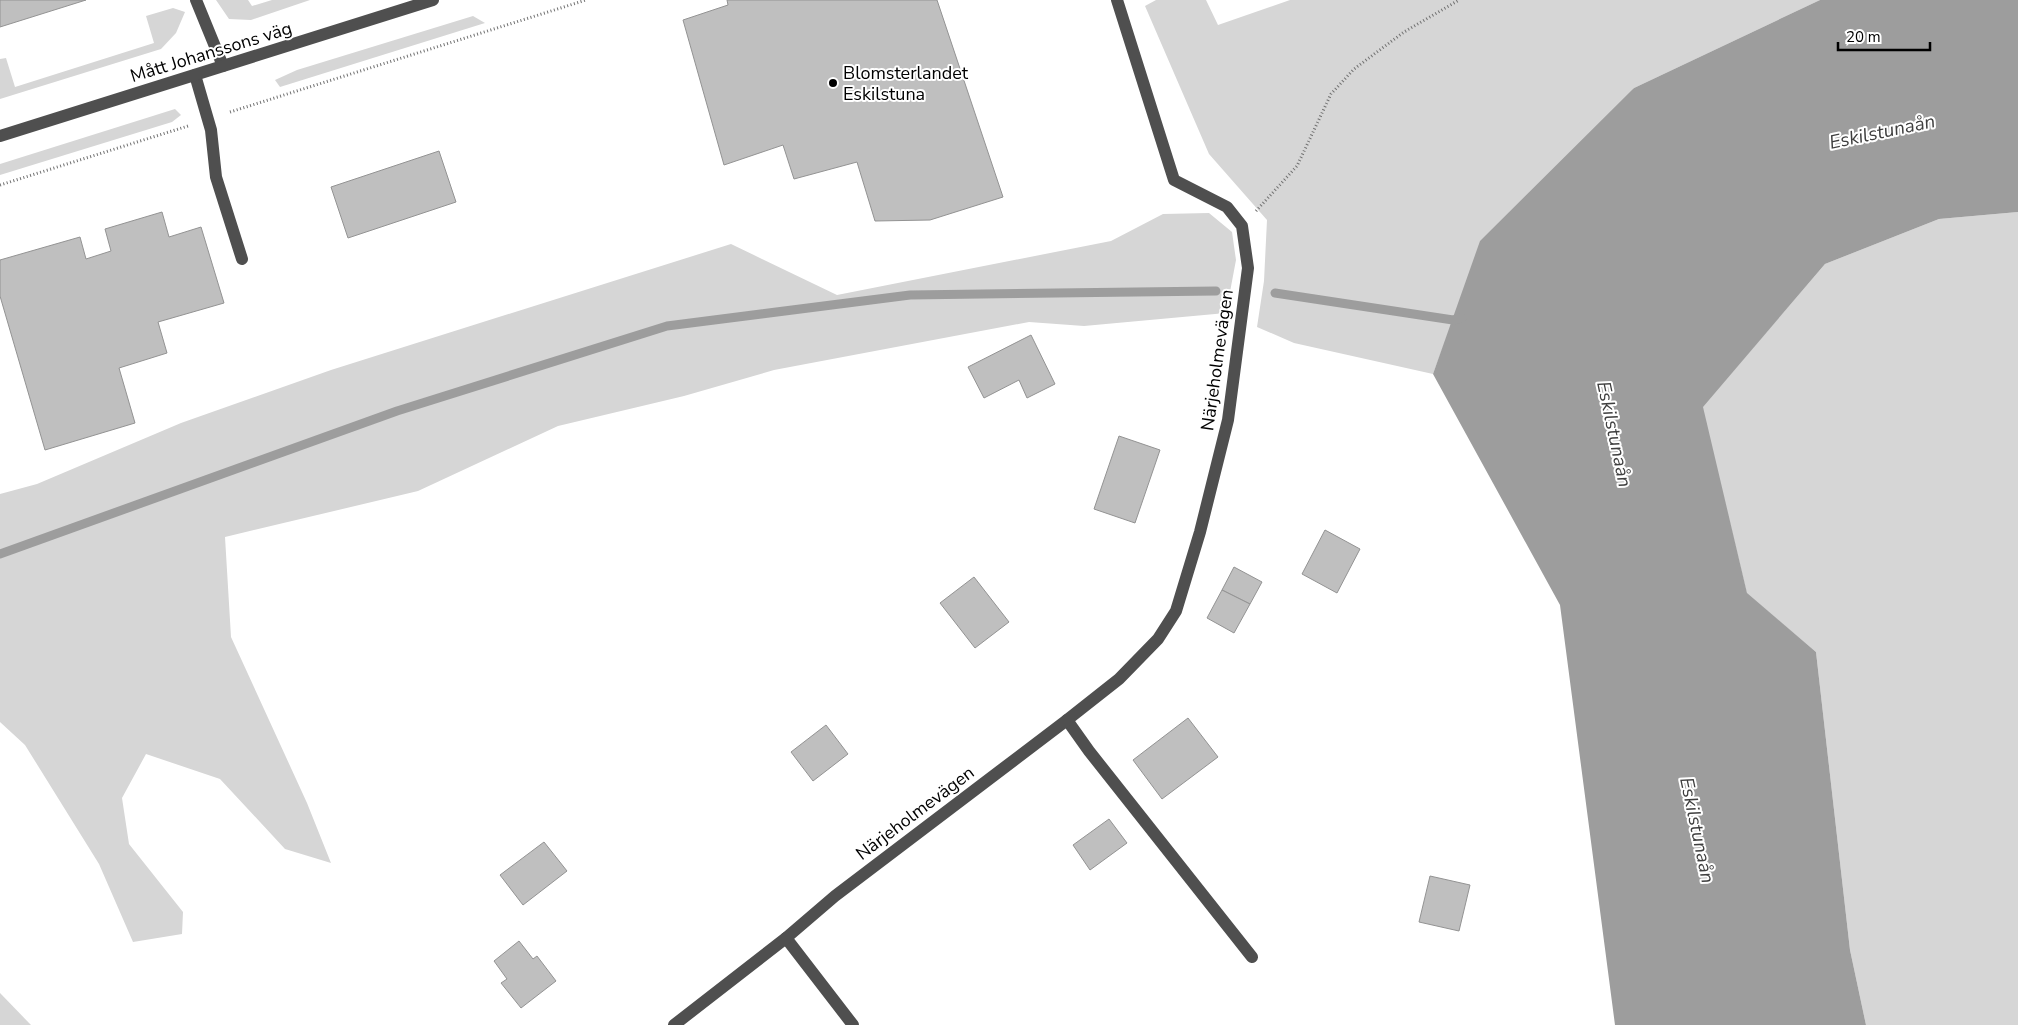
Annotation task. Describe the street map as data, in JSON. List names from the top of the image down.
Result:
{
  "streets": {
    "street": ["Mått Johanssons väg", "Närjeholmevägen"]
  },
  "water": ["Eskilstunaån"],
  "places": ["Blomsterlandet Eskilstuna"],
  "scale_bar": "20 m"
}
